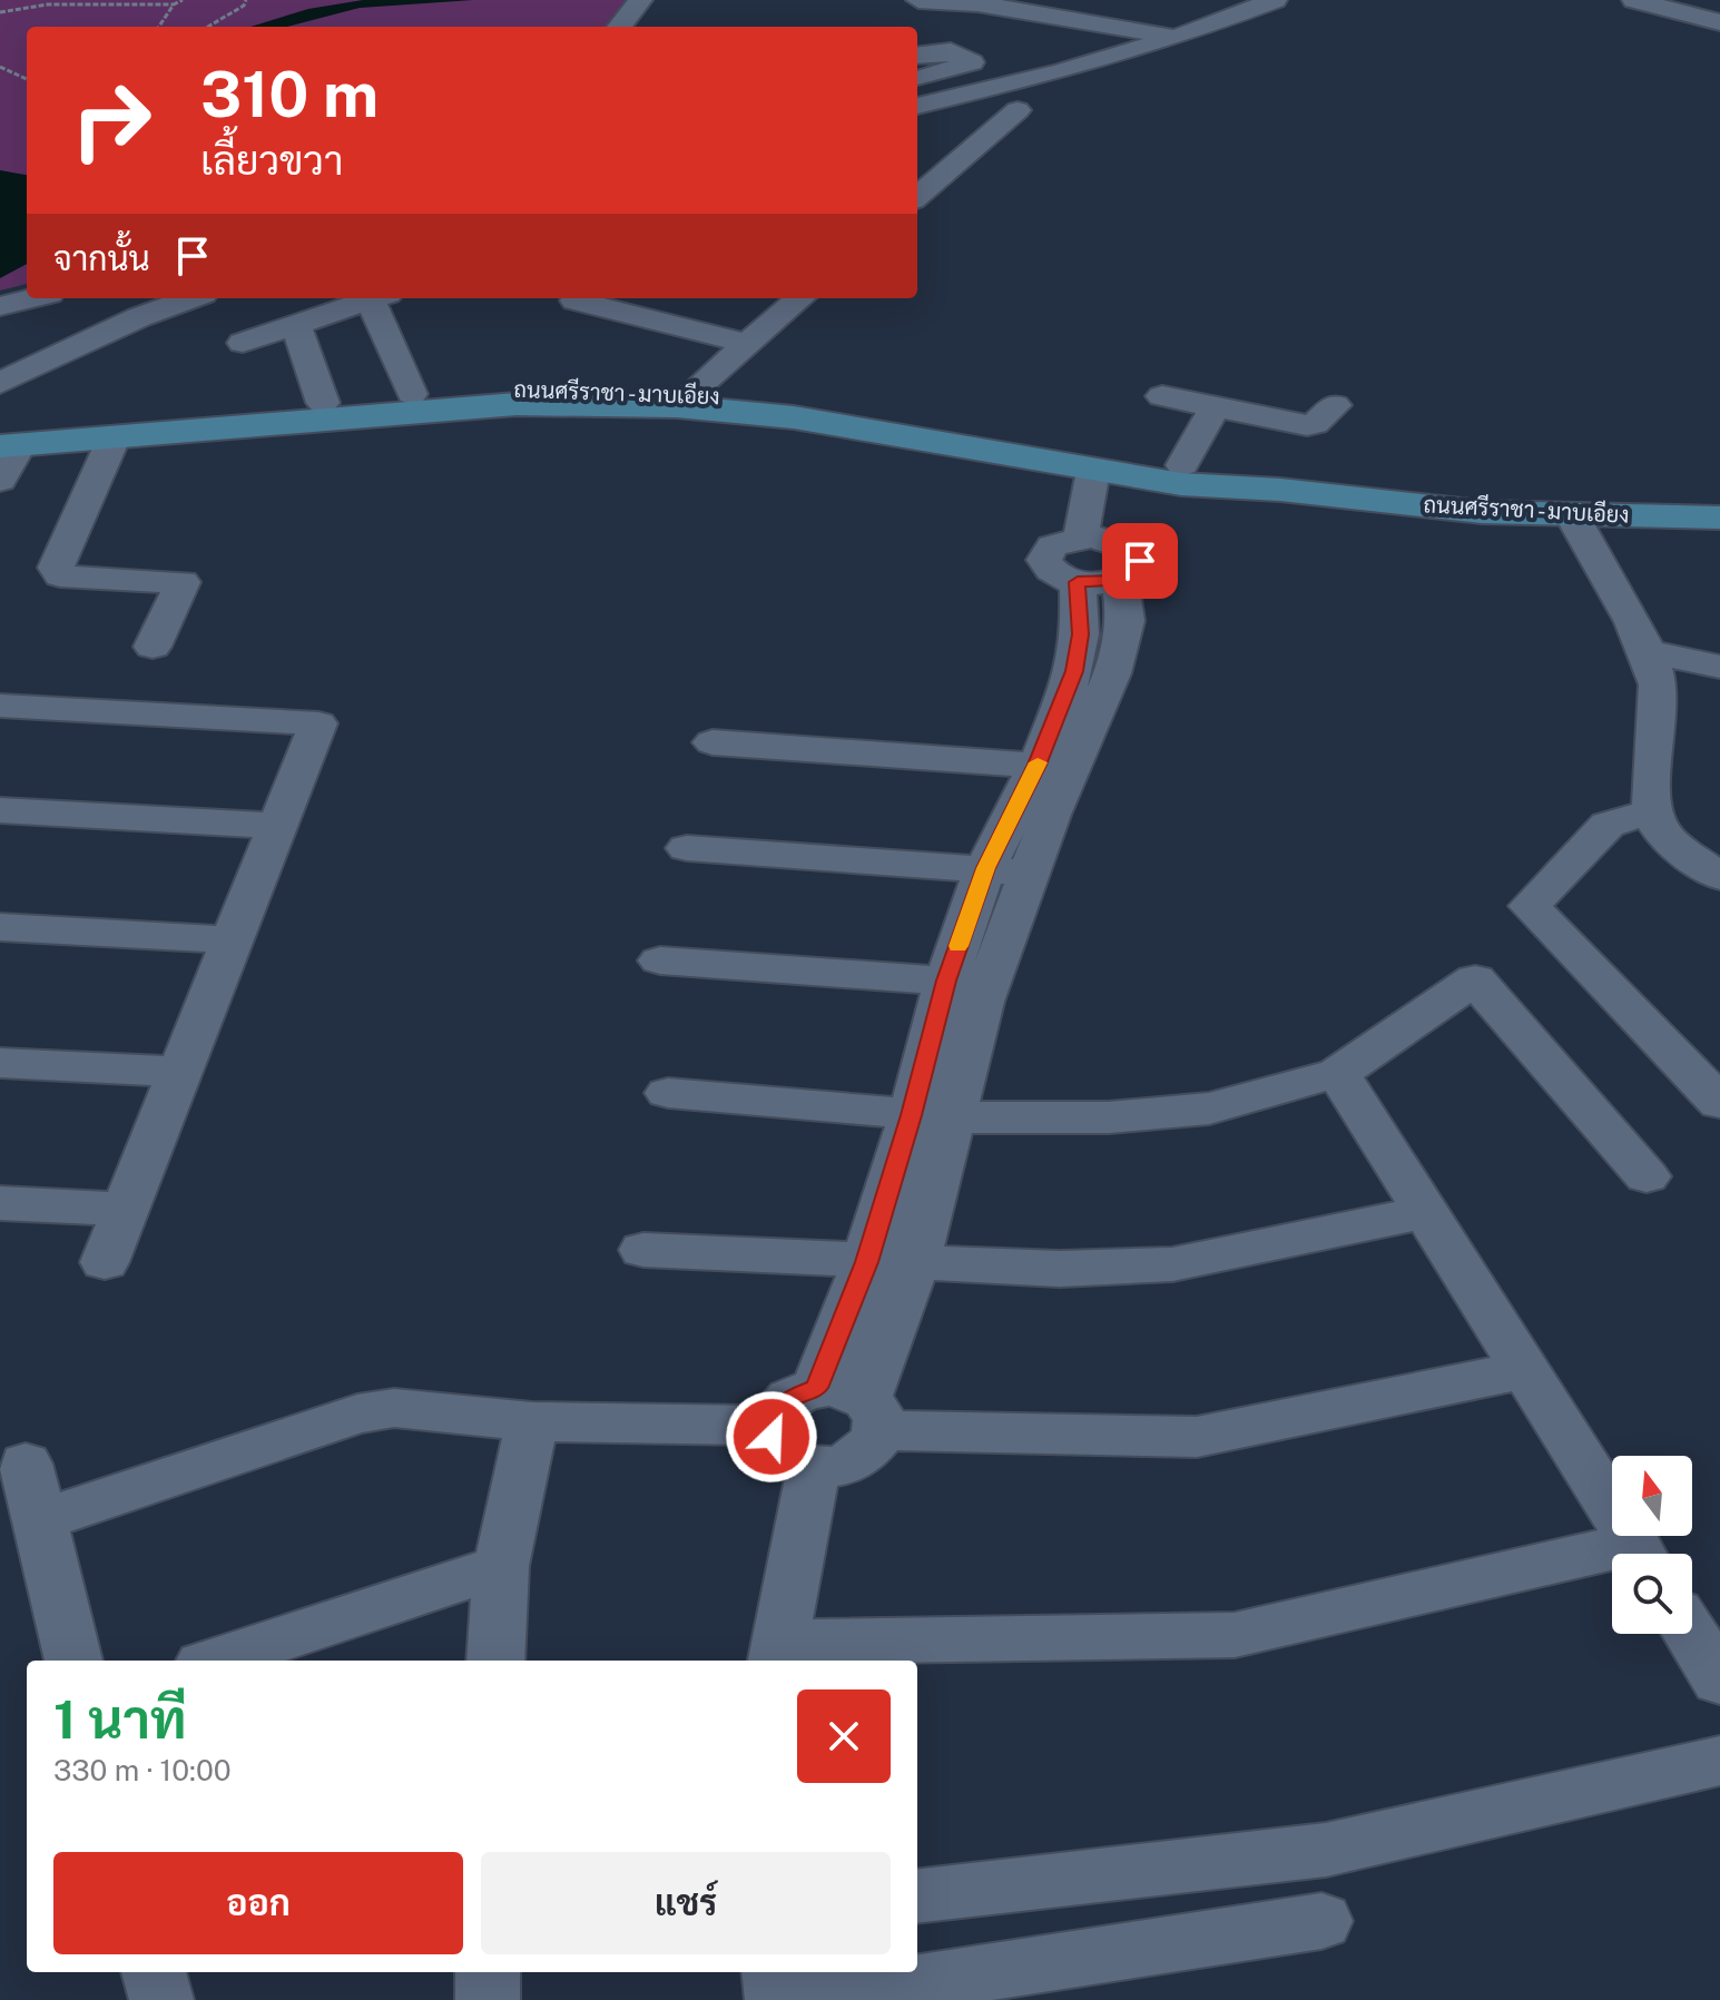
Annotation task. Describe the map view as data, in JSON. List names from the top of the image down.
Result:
{
  "streets": {
    "main road": ["ถนนศรีราชา - มาบเอียง"]
  },
  "north": "top",
  "page": {
    "turn": ["310 m", "เลี้ยวขวา"],
    "then": "จากนั้น",
    "heading": ["1 นาที", "330 m · 10:00"],
    "buttons": ["ออก", "แชร์"]
  }
}
